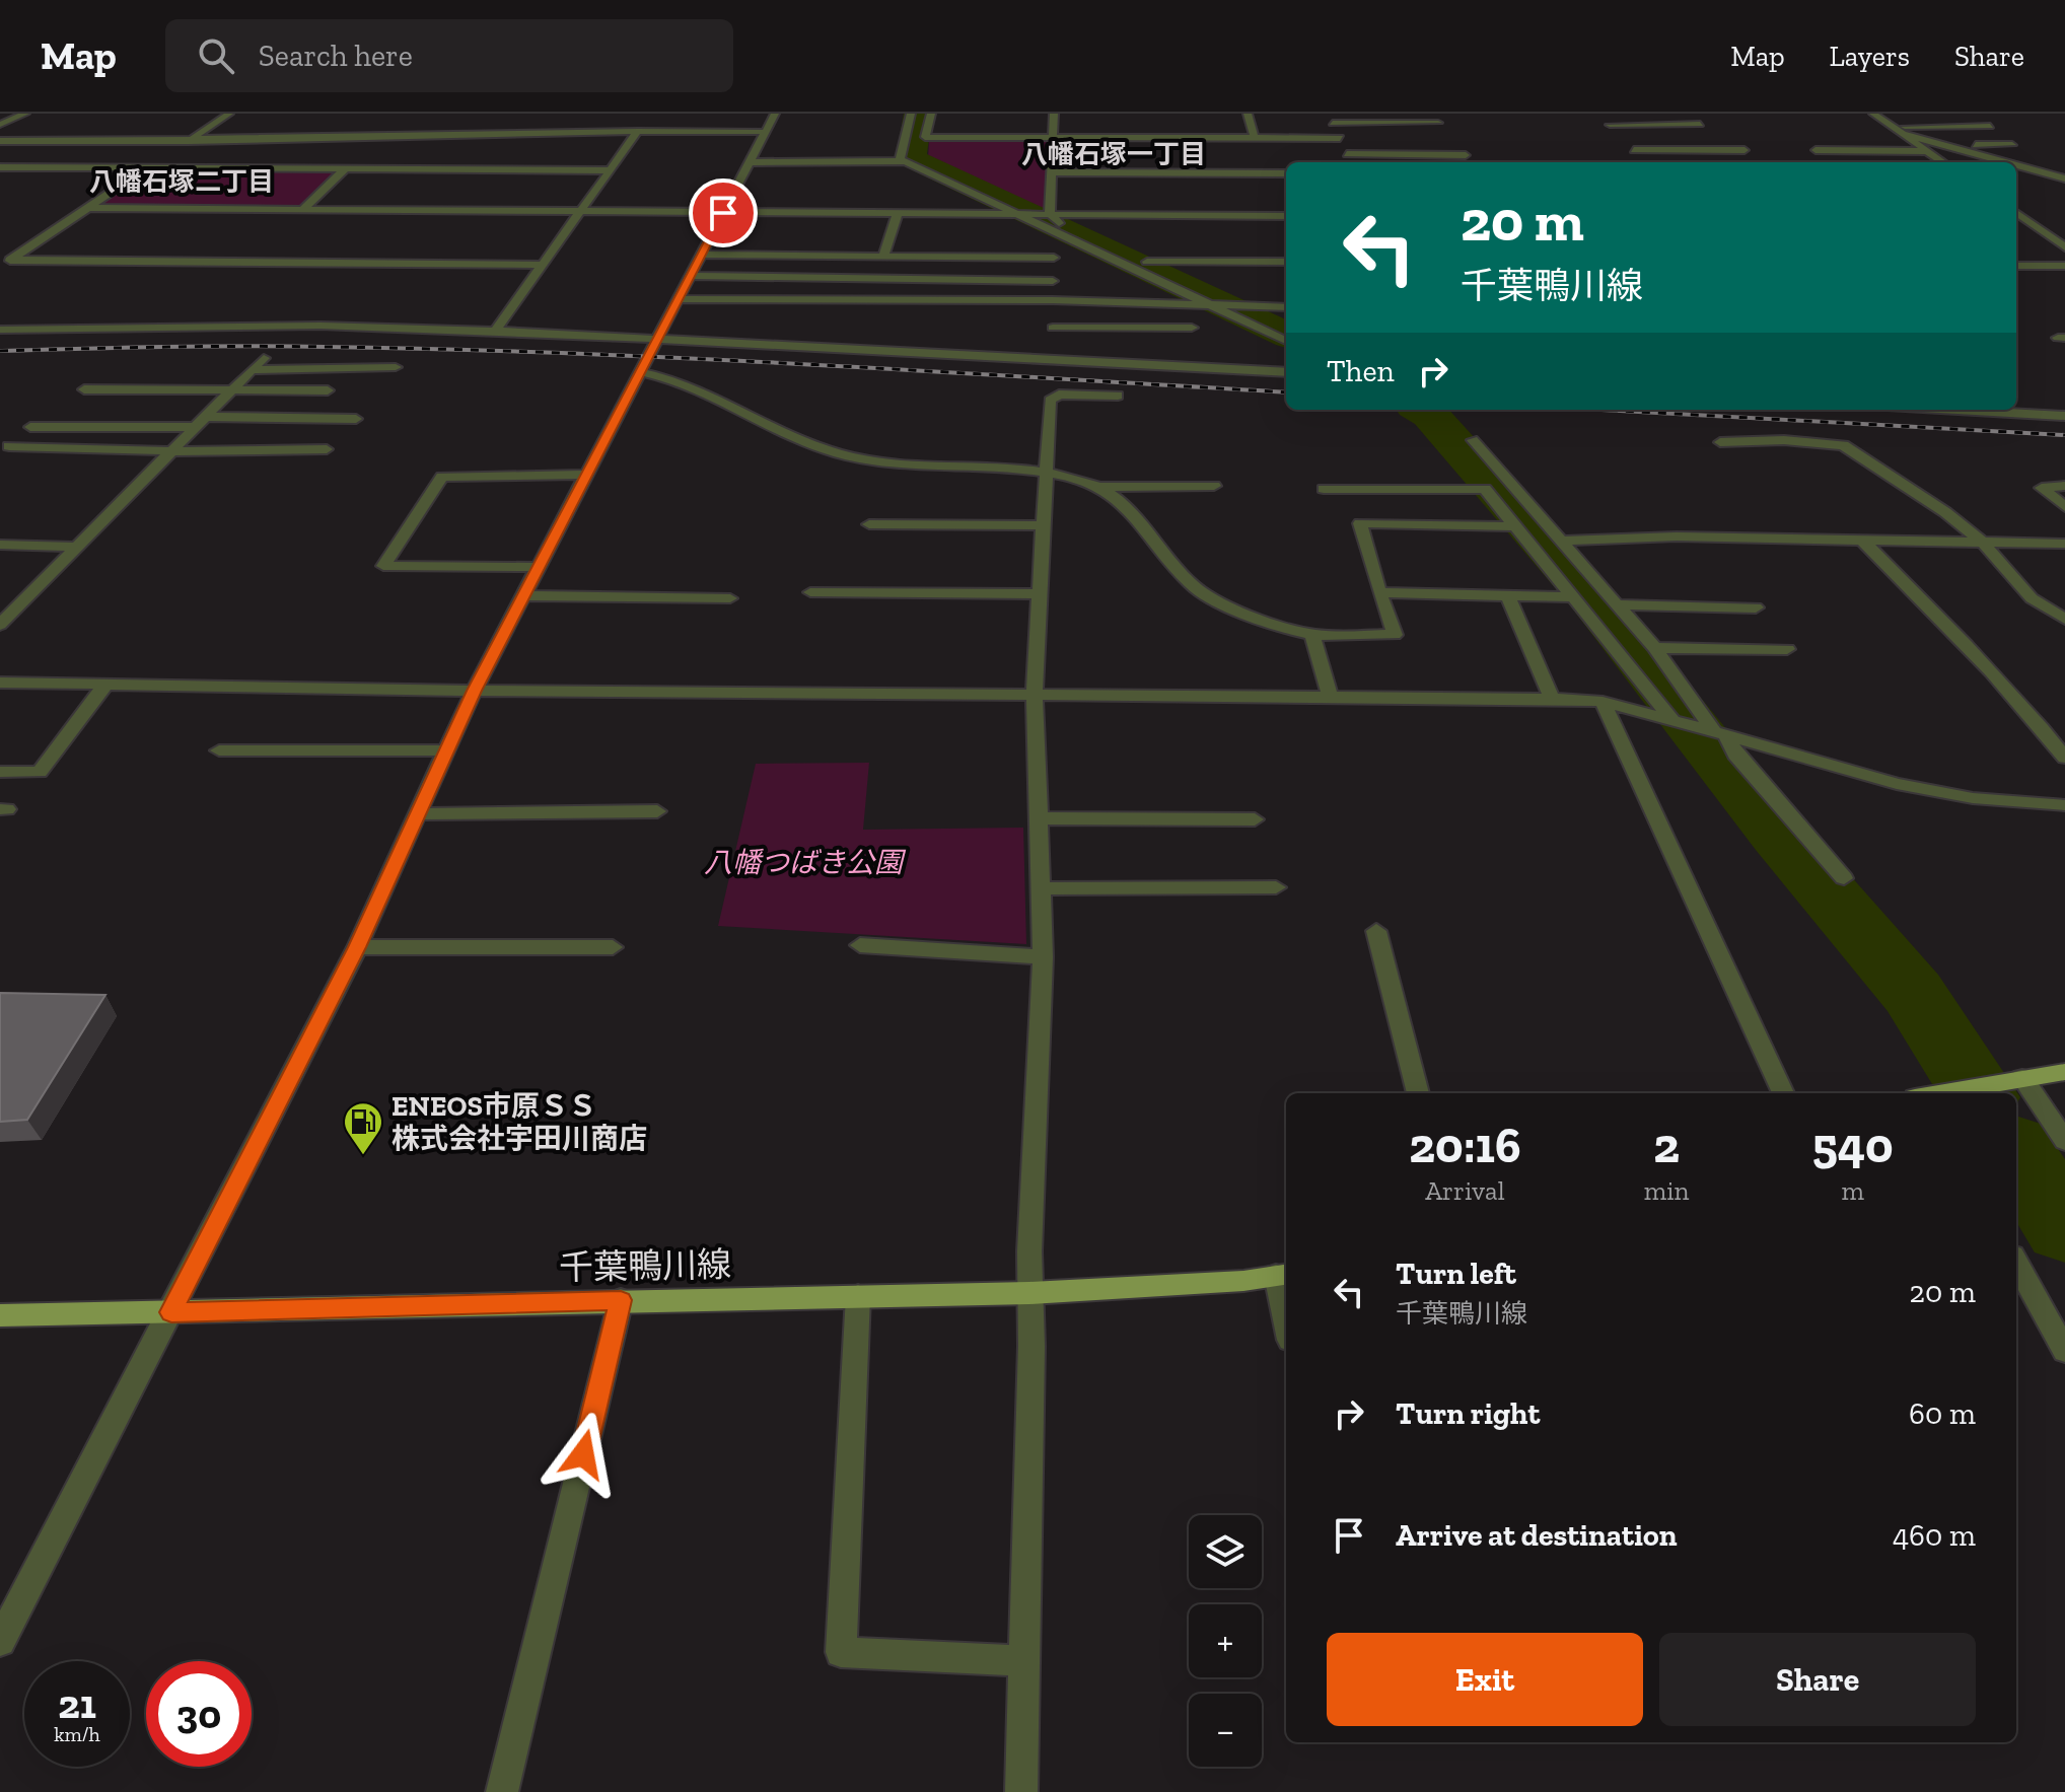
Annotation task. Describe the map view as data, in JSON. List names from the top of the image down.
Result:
{
  "streets": {
    "main road": ["千葉鴨川線"]
  },
  "districts": ["八幡石塚一丁目", "八幡石塚二丁目"],
  "parks": ["八幡つばき公園"],
  "places": {
    "fuel station": ["ENEOS市原ＳＳ 株式会社宇田川商店"]
  },
  "page": {
    "header": "Map",
    "search": "Search here",
    "nav": ["Map", "Layers", "Share"],
    "turn": ["20 m", "千葉鴨川線"],
    "then": "Then",
    "eta": [
      "20:16",
      "Arrival",
      "2",
      "min",
      "540",
      "m"
    ],
    "list": [
      {
        "name": "Turn left",
        "note": "千葉鴨川線",
        "value": "20 m"
      },
      {
        "name": "Turn right",
        "value": "60 m"
      },
      {
        "name": "Arrive at destination",
        "value": "460 m"
      }
    ],
    "map_buttons": ["+", "−"],
    "buttons": ["Exit", "Share"],
    "speed": "21 km/h",
    "limit": "30"
  }
}
